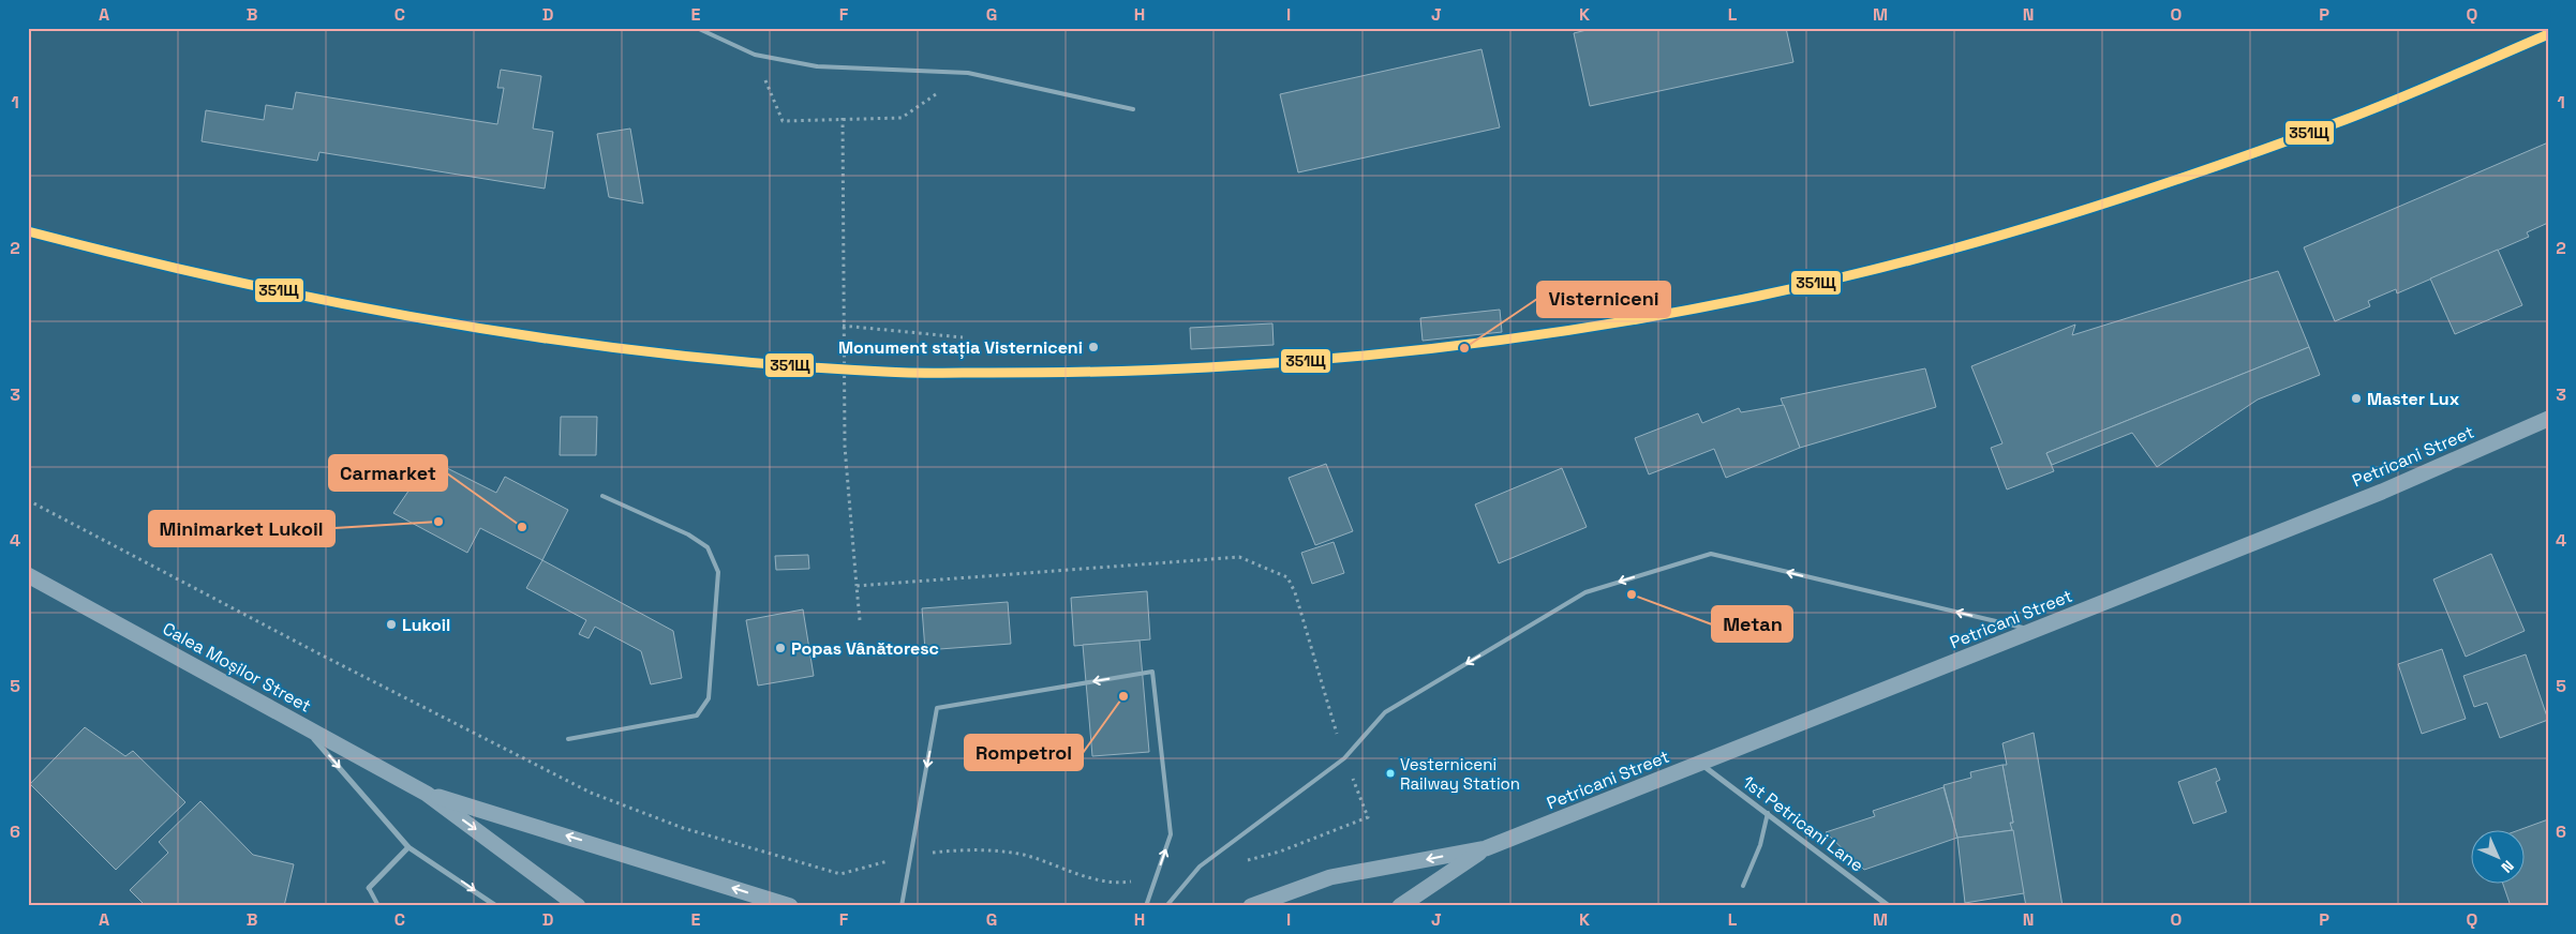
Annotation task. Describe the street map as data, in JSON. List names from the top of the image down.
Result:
{
  "streets": {
    "main road": ["Petricani Street", "Calea Moșilor Street"],
    "street": ["1st Petricani Lane"]
  },
  "crossings": [
    ["Petricani Street", "1st Petricani Lane"]
  ],
  "places": [
    "Monument stația Visterniceni",
    "Visterniceni",
    "Master Lux",
    "Minimarket Lukoil",
    "Carmarket",
    "Metan",
    "Lukoil",
    "Popas Vânătoresc",
    "Rompetrol",
    "Vesterniceni Railway Station"
  ],
  "lines": ["transit line 351Щ"],
  "north": "bottom right",
  "grid": {
    "columns": [
      "A",
      "B",
      "C",
      "D",
      "E",
      "F",
      "G",
      "H",
      "I",
      "J",
      "K",
      "L",
      "M",
      "N",
      "O",
      "P",
      "Q"
    ],
    "rows": [
      "1",
      "2",
      "3",
      "4",
      "5",
      "6"
    ]
  }
}
